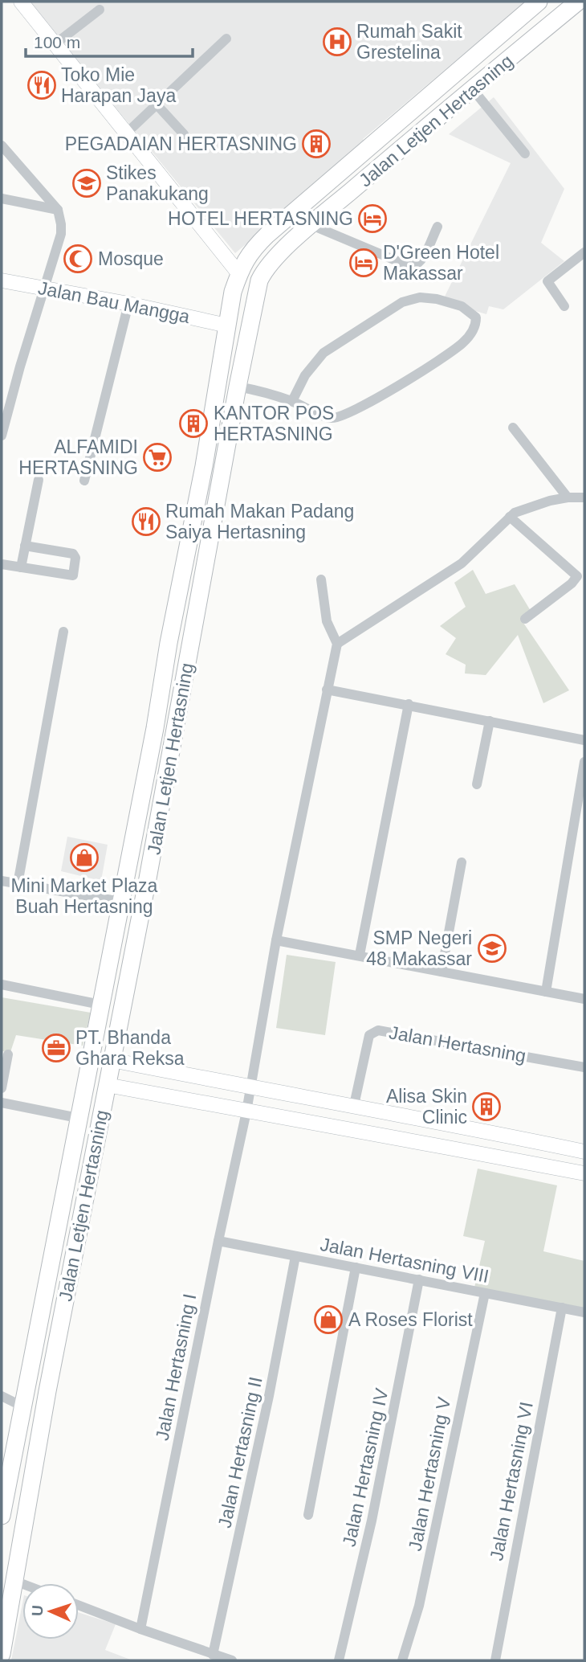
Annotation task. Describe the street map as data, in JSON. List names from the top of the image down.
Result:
{
  "streets": {
    "main road": ["Jalan Letjen Hertasning"],
    "street": [
      "Jalan Bau Mangga",
      "Jalan Hertasning",
      "Jalan Hertasning VIII",
      "Jalan Hertasning I",
      "Jalan Hertasning II",
      "Jalan Hertasning IV",
      "Jalan Hertasning V",
      "Jalan Hertasning VI"
    ]
  },
  "crossings": [
    ["Jalan Letjen Hertasning", "Jalan Bau Mangga"],
    ["Jalan Hertasning VIII", "Jalan Hertasning I"],
    ["Jalan Hertasning VIII", "Jalan Hertasning II"],
    ["Jalan Hertasning VIII", "Jalan Hertasning IV"],
    ["Jalan Hertasning VIII", "Jalan Hertasning V"],
    ["Jalan Hertasning VIII", "Jalan Hertasning VI"]
  ],
  "places": {
    "hospital": ["Rumah Sakit Grestelina"],
    "restaurant": ["Toko Mie Harapan Jaya", "Rumah Makan Padang Saiya Hertasning"],
    "building": ["PEGADAIAN HERTASNING", "KANTOR POS HERTASNING", "Alisa Skin Clinic"],
    "school or university": ["Stikes Panakukang", "SMP Negeri 48 Makassar"],
    "hotel": ["HOTEL HERTASNING", "D'Green Hotel Makassar"],
    "mosque": ["Mosque"],
    "supermarket": ["ALFAMIDI HERTASNING"],
    "shop": ["Mini Market Plaza Buah Hertasning", "A Roses Florist"],
    "office": ["PT. Bhanda Ghara Reksa"]
  },
  "scale_bar": "100 m",
  "north": "left"
}
